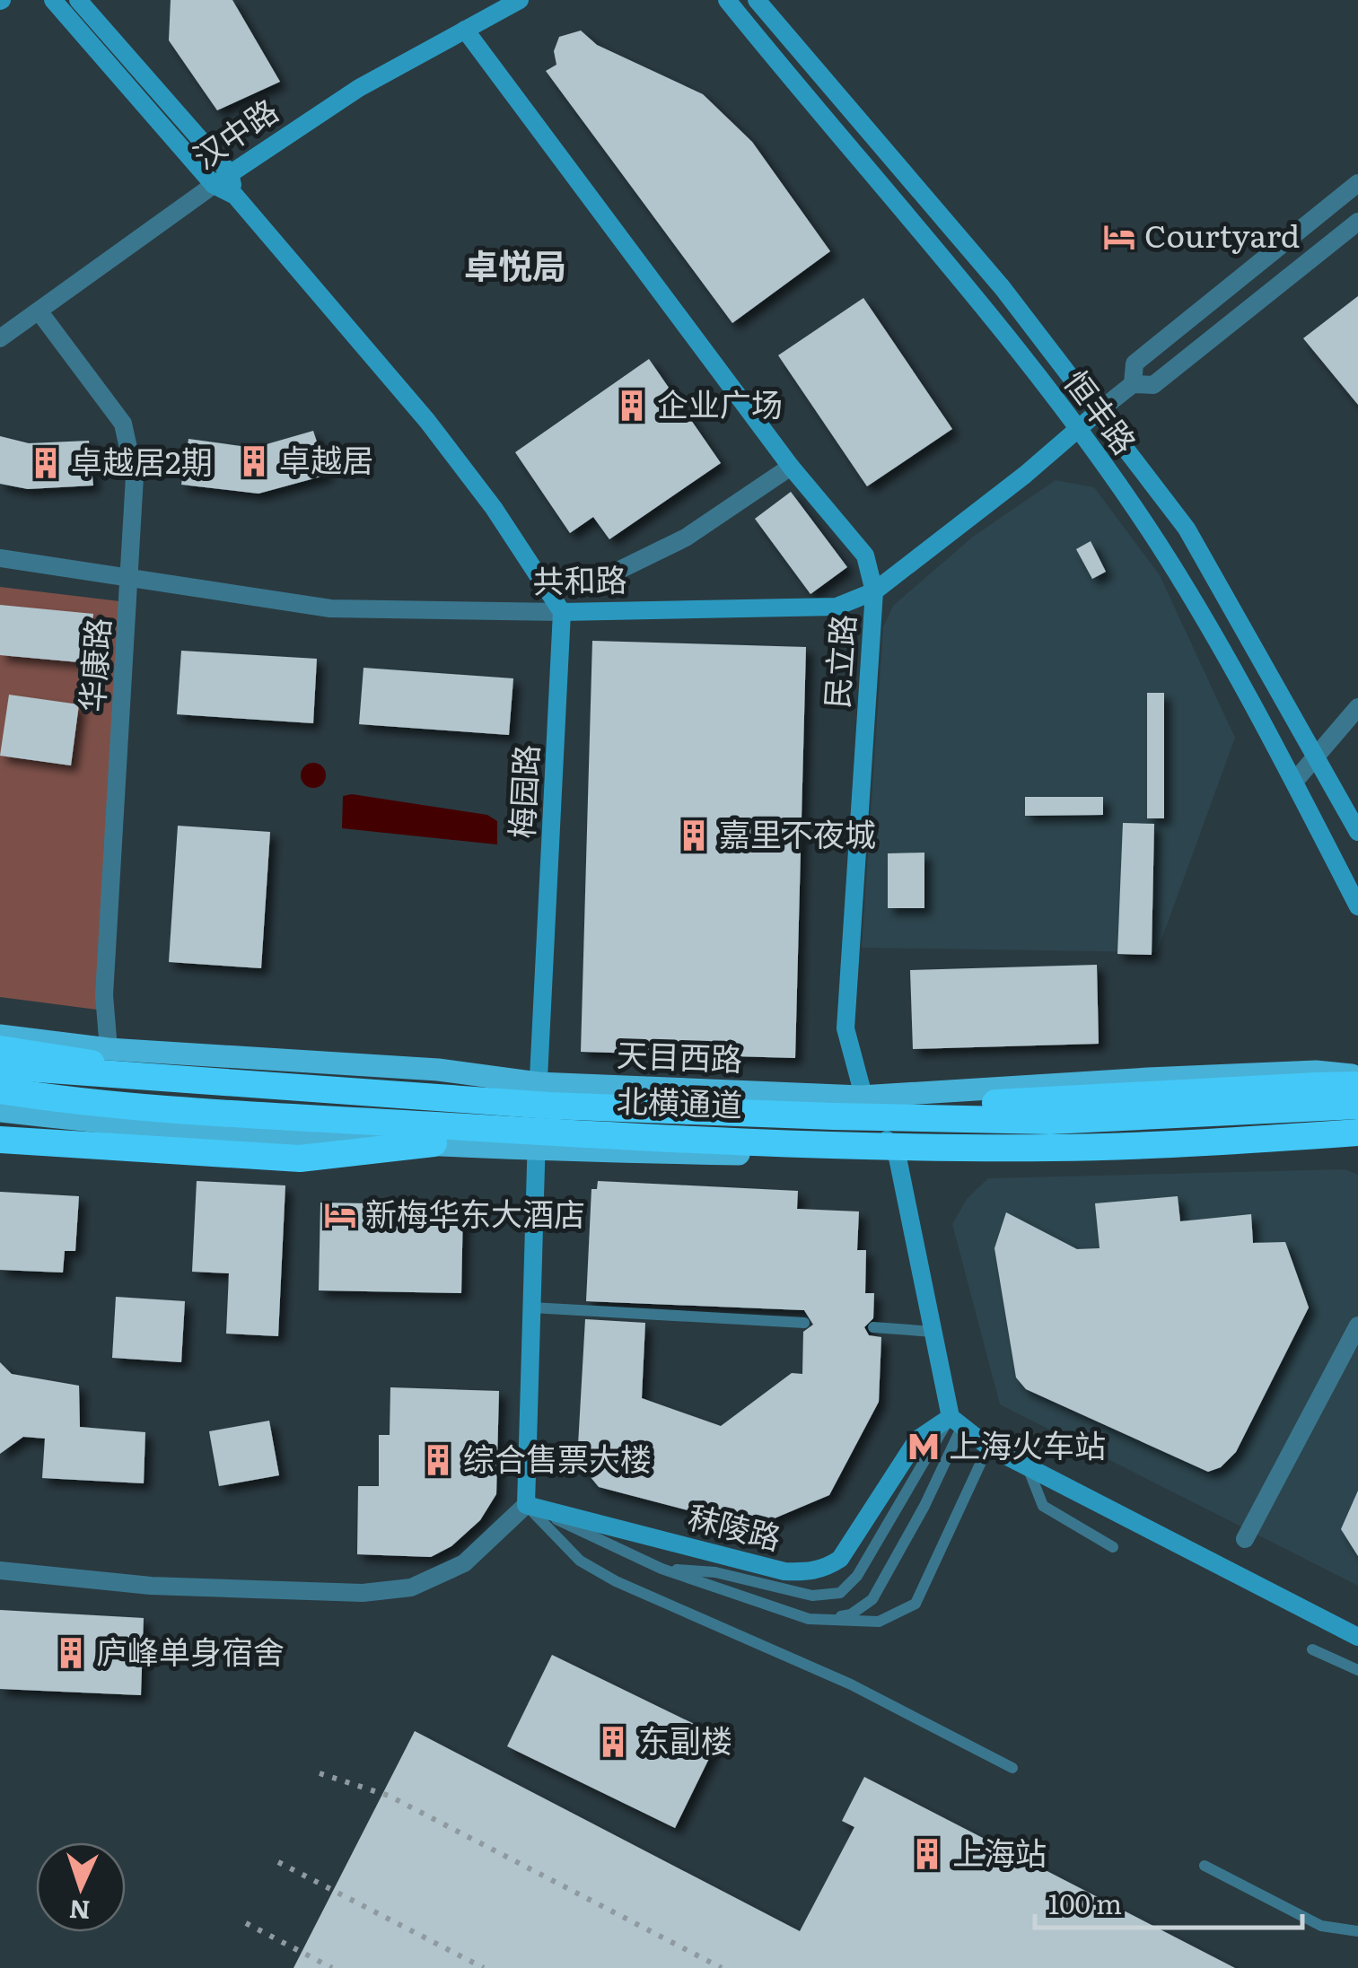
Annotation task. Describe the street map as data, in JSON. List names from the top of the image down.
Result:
{
  "streets": {
    "highway": ["北横通道"],
    "main road": ["天目西路"],
    "street": [
      "汉中路",
      "恒丰路",
      "共和路",
      "民立路",
      "华康路",
      "梅园路",
      "秣陵路"
    ]
  },
  "crossings": [
    ["汉中路", "民立路"],
    ["汉中路", "华康路"],
    ["恒丰路", "共和路"],
    ["共和路", "民立路"],
    ["共和路", "华康路"],
    ["共和路", "梅园路"],
    ["民立路", "天目西路"],
    ["民立路", "秣陵路"],
    ["华康路", "天目西路"],
    ["梅园路", "天目西路"],
    ["梅园路", "秣陵路"]
  ],
  "districts": ["卓悦局"],
  "places": {
    "hotel": ["Courtyard", "新梅华东大酒店"],
    "building": [
      "企业广场",
      "卓越居",
      "卓越居2期",
      "嘉里不夜城",
      "综合售票大楼",
      "庐峰单身宿舍",
      "东副楼",
      "上海站"
    ],
    "metro station": ["上海火车站"]
  },
  "scale_bar": "100 m",
  "north": "bottom"
}
